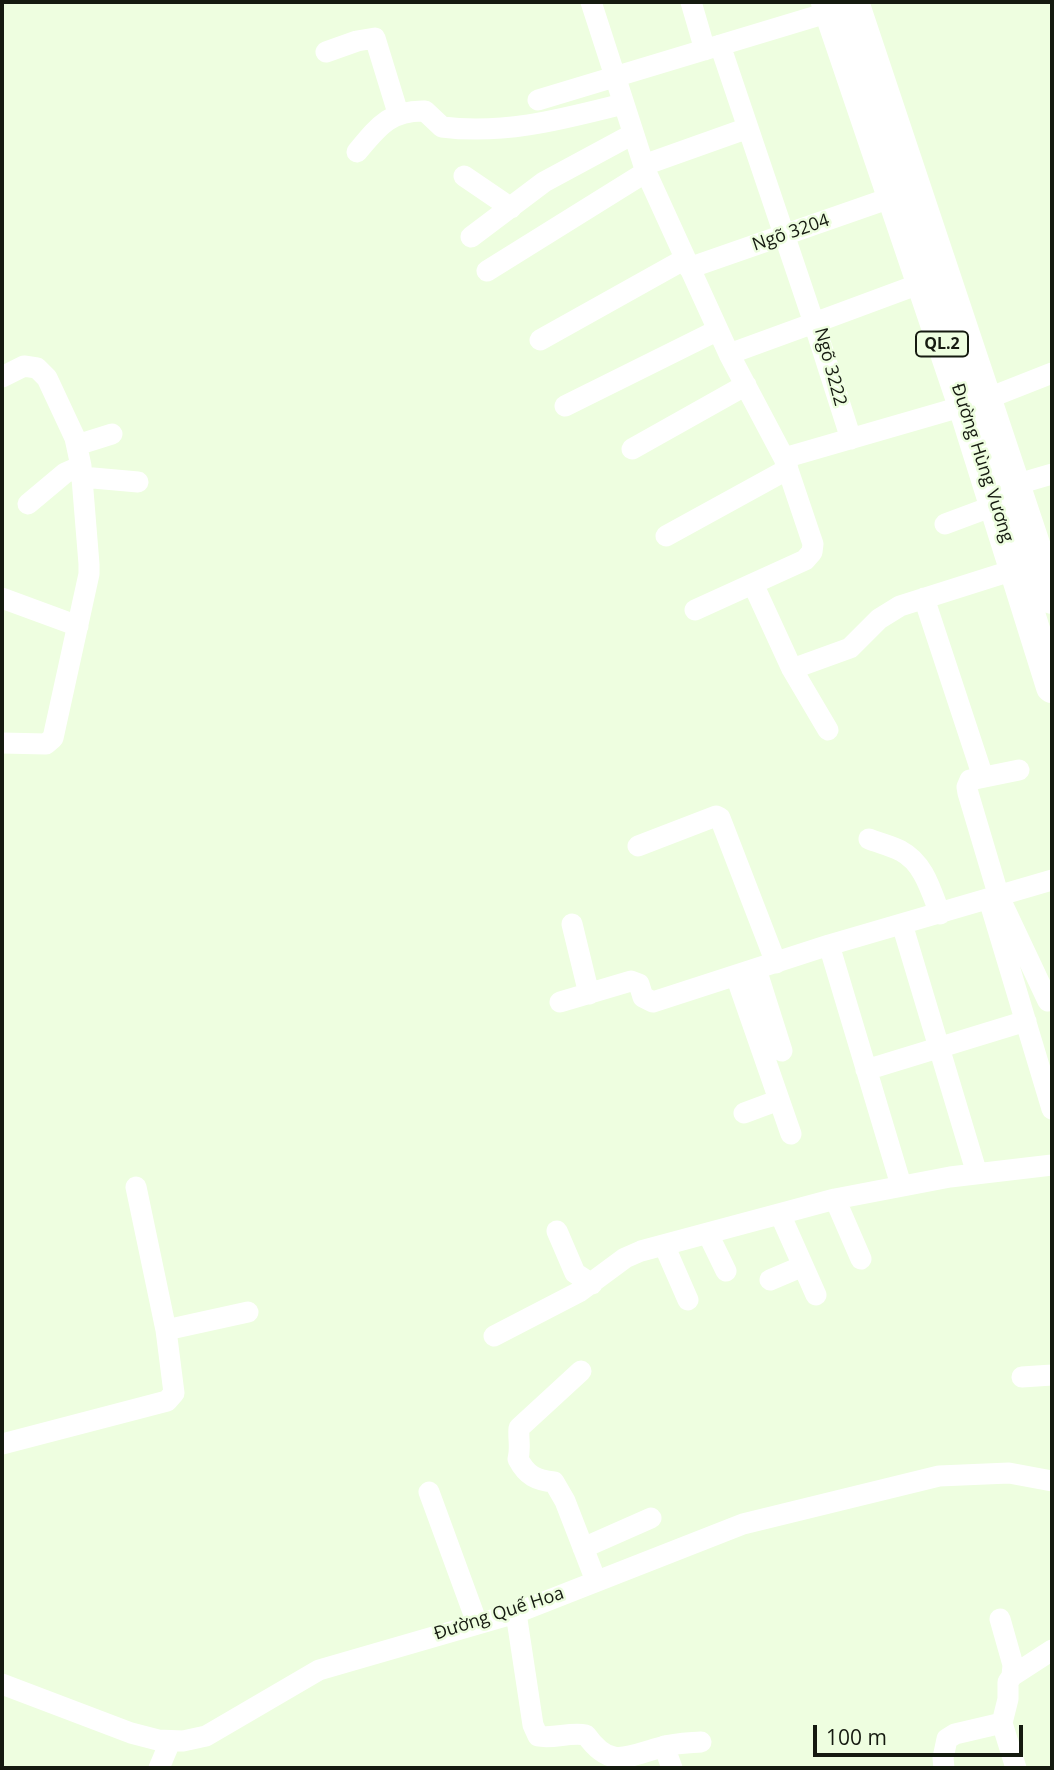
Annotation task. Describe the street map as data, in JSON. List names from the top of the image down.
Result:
{
  "streets": {
    "highway": ["QL.2", "Đường Hùng Vương"],
    "street": ["Ngõ 3204", "Ngõ 3222", "Đường Quế Hoa"]
  },
  "crossings": [
    ["Ngõ 3204", "Đường Hùng Vương"],
    ["Ngõ 3222", "Đường Hùng Vương"]
  ],
  "scale_bar": "100 m"
}
